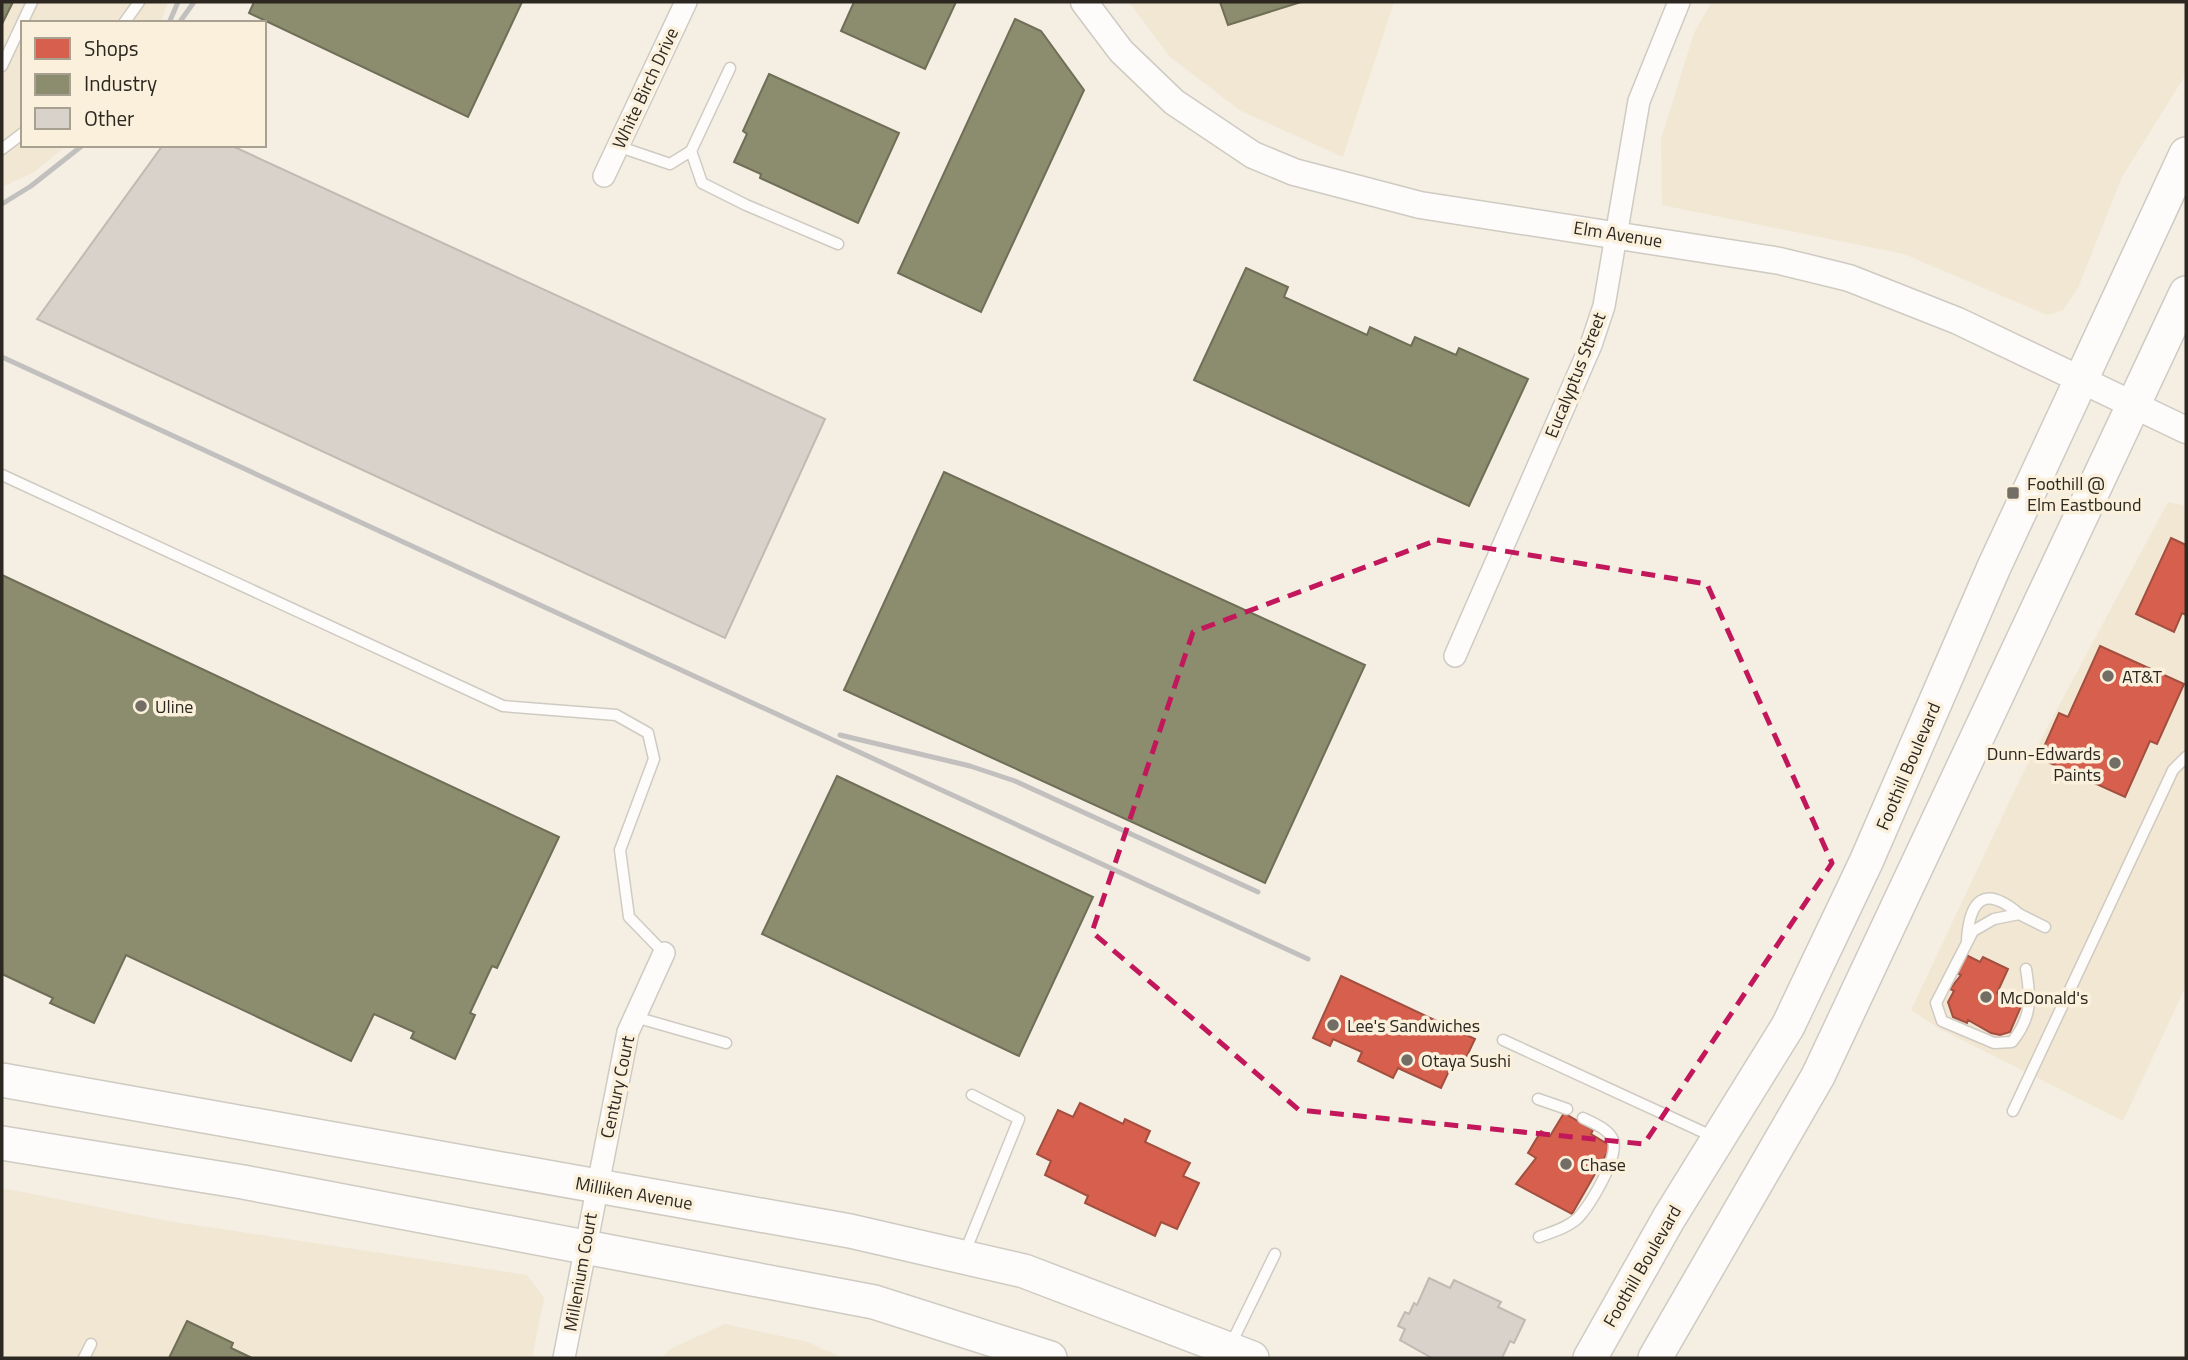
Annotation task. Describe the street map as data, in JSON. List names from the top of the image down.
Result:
{
  "streets": {
    "main road": ["Foothill Boulevard", "Milliken Avenue"],
    "street": [
      "White Birch Drive",
      "Elm Avenue",
      "Eucalyptus Street",
      "Century Court",
      "Millenium Court"
    ]
  },
  "crossings": [
    ["Elm Avenue", "Eucalyptus Street"],
    ["Elm Avenue", "Foothill Boulevard"],
    ["Century Court", "Milliken Avenue"],
    ["Century Court", "Millenium Court"],
    ["Milliken Avenue", "Millenium Court"]
  ],
  "places": {
    "transit": ["Foothill @ Elm Eastbound"],
    "other": [
      "AT&T",
      "Uline",
      "Dunn-Edwards Paints",
      "McDonald's",
      "Lee's Sandwiches",
      "Otaya Sushi",
      "Chase"
    ]
  },
  "legend": ["Shops", "Industry", "Other"]
}
